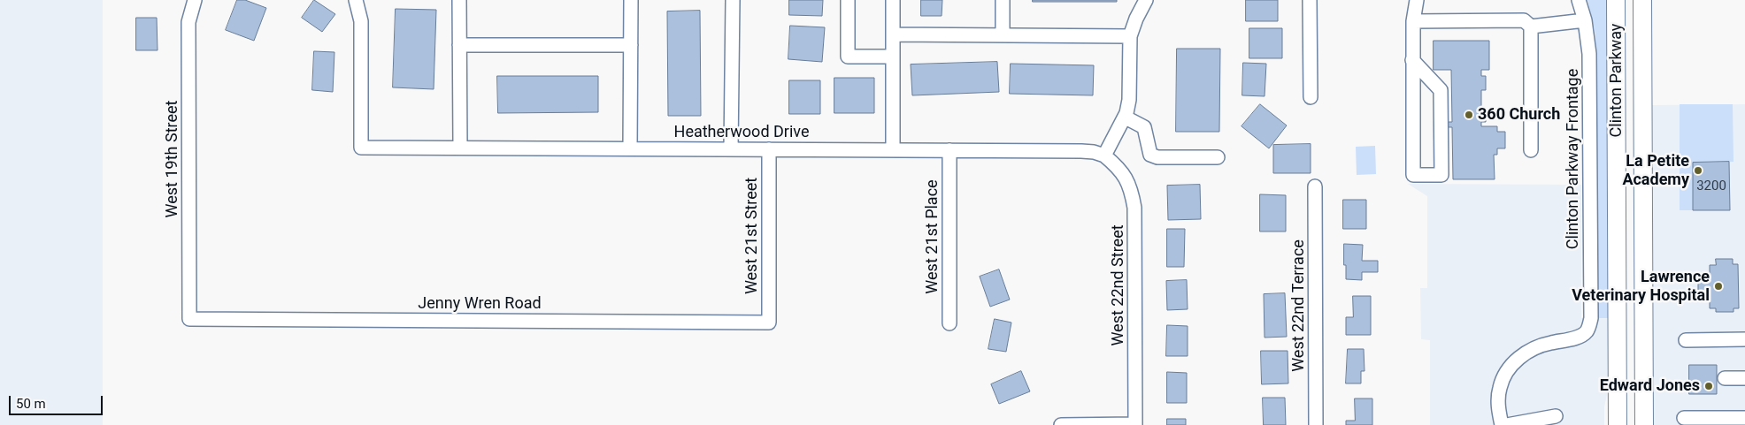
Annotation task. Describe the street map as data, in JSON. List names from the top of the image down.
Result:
{
  "streets": {
    "main road": ["Clinton Parkway"],
    "street": [
      "Heatherwood Drive",
      "West 19th Street",
      "Clinton Parkway Frontage",
      "West 21st Street",
      "West 21st Place",
      "West 22nd Street",
      "Jenny Wren Road",
      "West 22nd Terrace"
    ]
  },
  "crossings": [
    ["Heatherwood Drive", "West 21st Street"],
    ["Heatherwood Drive", "West 21st Place"],
    ["Heatherwood Drive", "West 22nd Street"],
    ["West 19th Street", "Jenny Wren Road"],
    ["West 21st Street", "Jenny Wren Road"]
  ],
  "places": [
    "360 Church",
    "La Petite Academy",
    "Lawrence Veterinary Hospital",
    "Edward Jones"
  ],
  "house_numbers": ["3200"],
  "scale_bar": "50 m"
}
